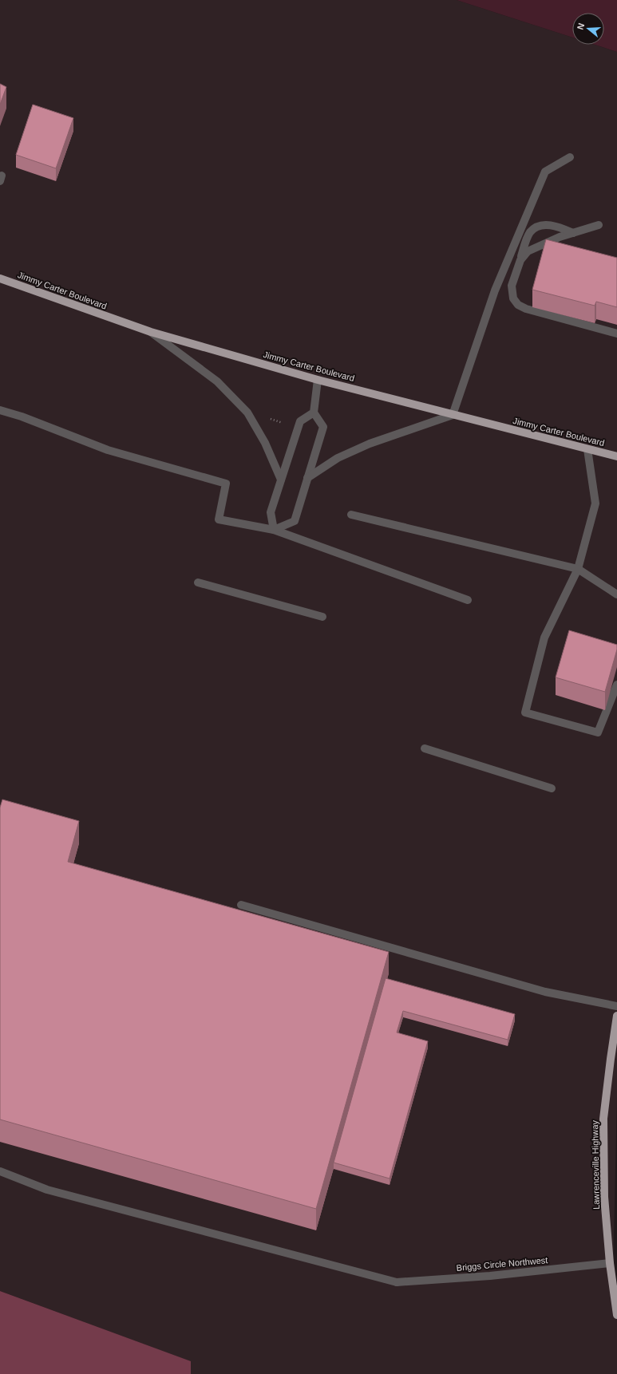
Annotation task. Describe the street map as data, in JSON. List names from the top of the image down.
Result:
{
  "streets": {
    "main road": ["Jimmy Carter Boulevard", "Lawrenceville Highway"],
    "street": ["Briggs Circle Northwest"]
  },
  "crossings": [
    ["Lawrenceville Highway", "Briggs Circle Northwest"]
  ],
  "north": "left"
}
